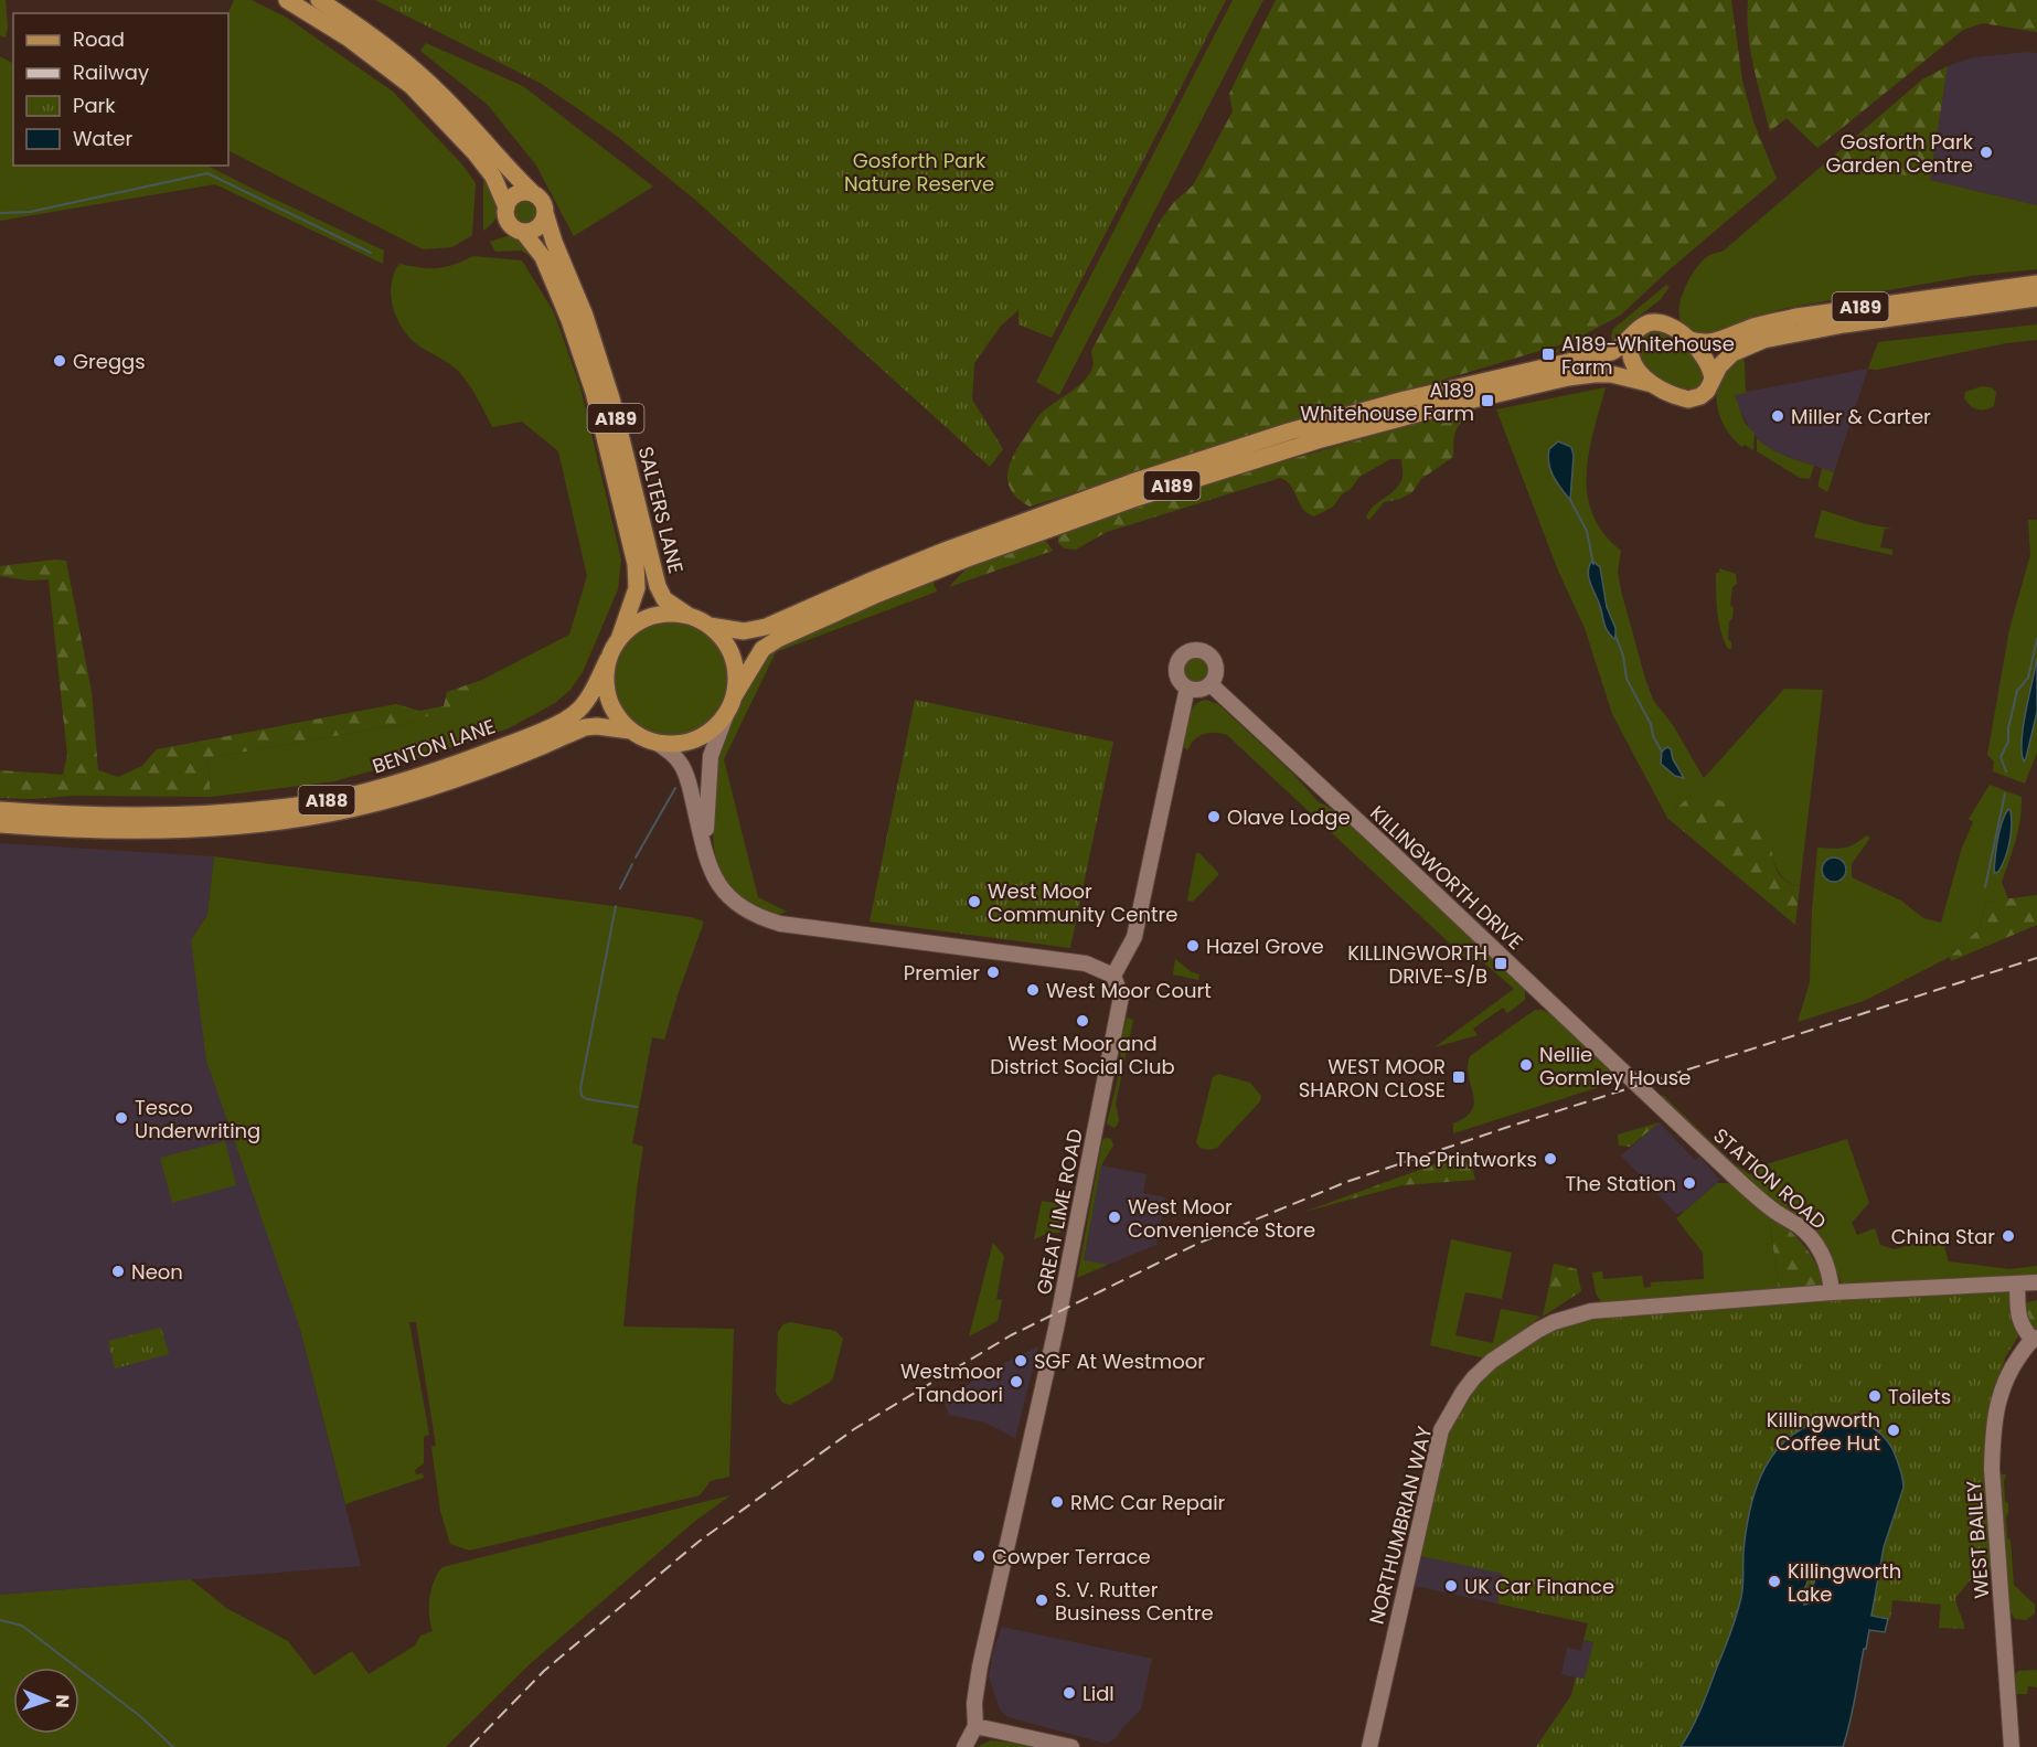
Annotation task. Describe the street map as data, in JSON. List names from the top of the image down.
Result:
{
  "streets": {
    "main road": [
      "A189",
      "SALTERS LANE",
      "BENTON LANE",
      "A188",
      "KILLINGWORTH DRIVE",
      "STATION ROAD",
      "GREAT LIME ROAD",
      "NORTHUMBRIAN WAY",
      "WEST BAILEY"
    ]
  },
  "crossings": [
    ["A189", "SALTERS LANE"],
    ["A189", "BENTON LANE"],
    ["SALTERS LANE", "BENTON LANE"],
    ["KILLINGWORTH DRIVE", "STATION ROAD"],
    ["STATION ROAD", "NORTHUMBRIAN WAY"]
  ],
  "parks": ["Gosforth Park Nature Reserve"],
  "places": {
    "other": [
      "Gosforth Park Garden Centre",
      "Greggs",
      "Miller & Carter",
      "Olave Lodge",
      "West Moor Community Centre",
      "Hazel Grove",
      "Premier",
      "West Moor Court",
      "West Moor and District Social Club",
      "Nellie Gormley House",
      "Tesco Underwriting",
      "The Printworks",
      "The Station",
      "West Moor Convenience Store",
      "China Star",
      "Neon",
      "SGF At Westmoor",
      "Westmoor Tandoori",
      "Toilets",
      "Killingworth Coffee Hut",
      "RMC Car Repair",
      "Cowper Terrace",
      "Killingworth Lake",
      "UK Car Finance",
      "S. V. Rutter Business Centre",
      "Lidl"
    ],
    "transit": [
      "A189-Whitehouse Farm",
      "A189 Whitehouse Farm",
      "KILLINGWORTH DRIVE-S/B",
      "WEST MOOR SHARON CLOSE"
    ]
  },
  "legend": [
    "Road",
    "Railway",
    "Park",
    "Water"
  ],
  "north": "right"
}
